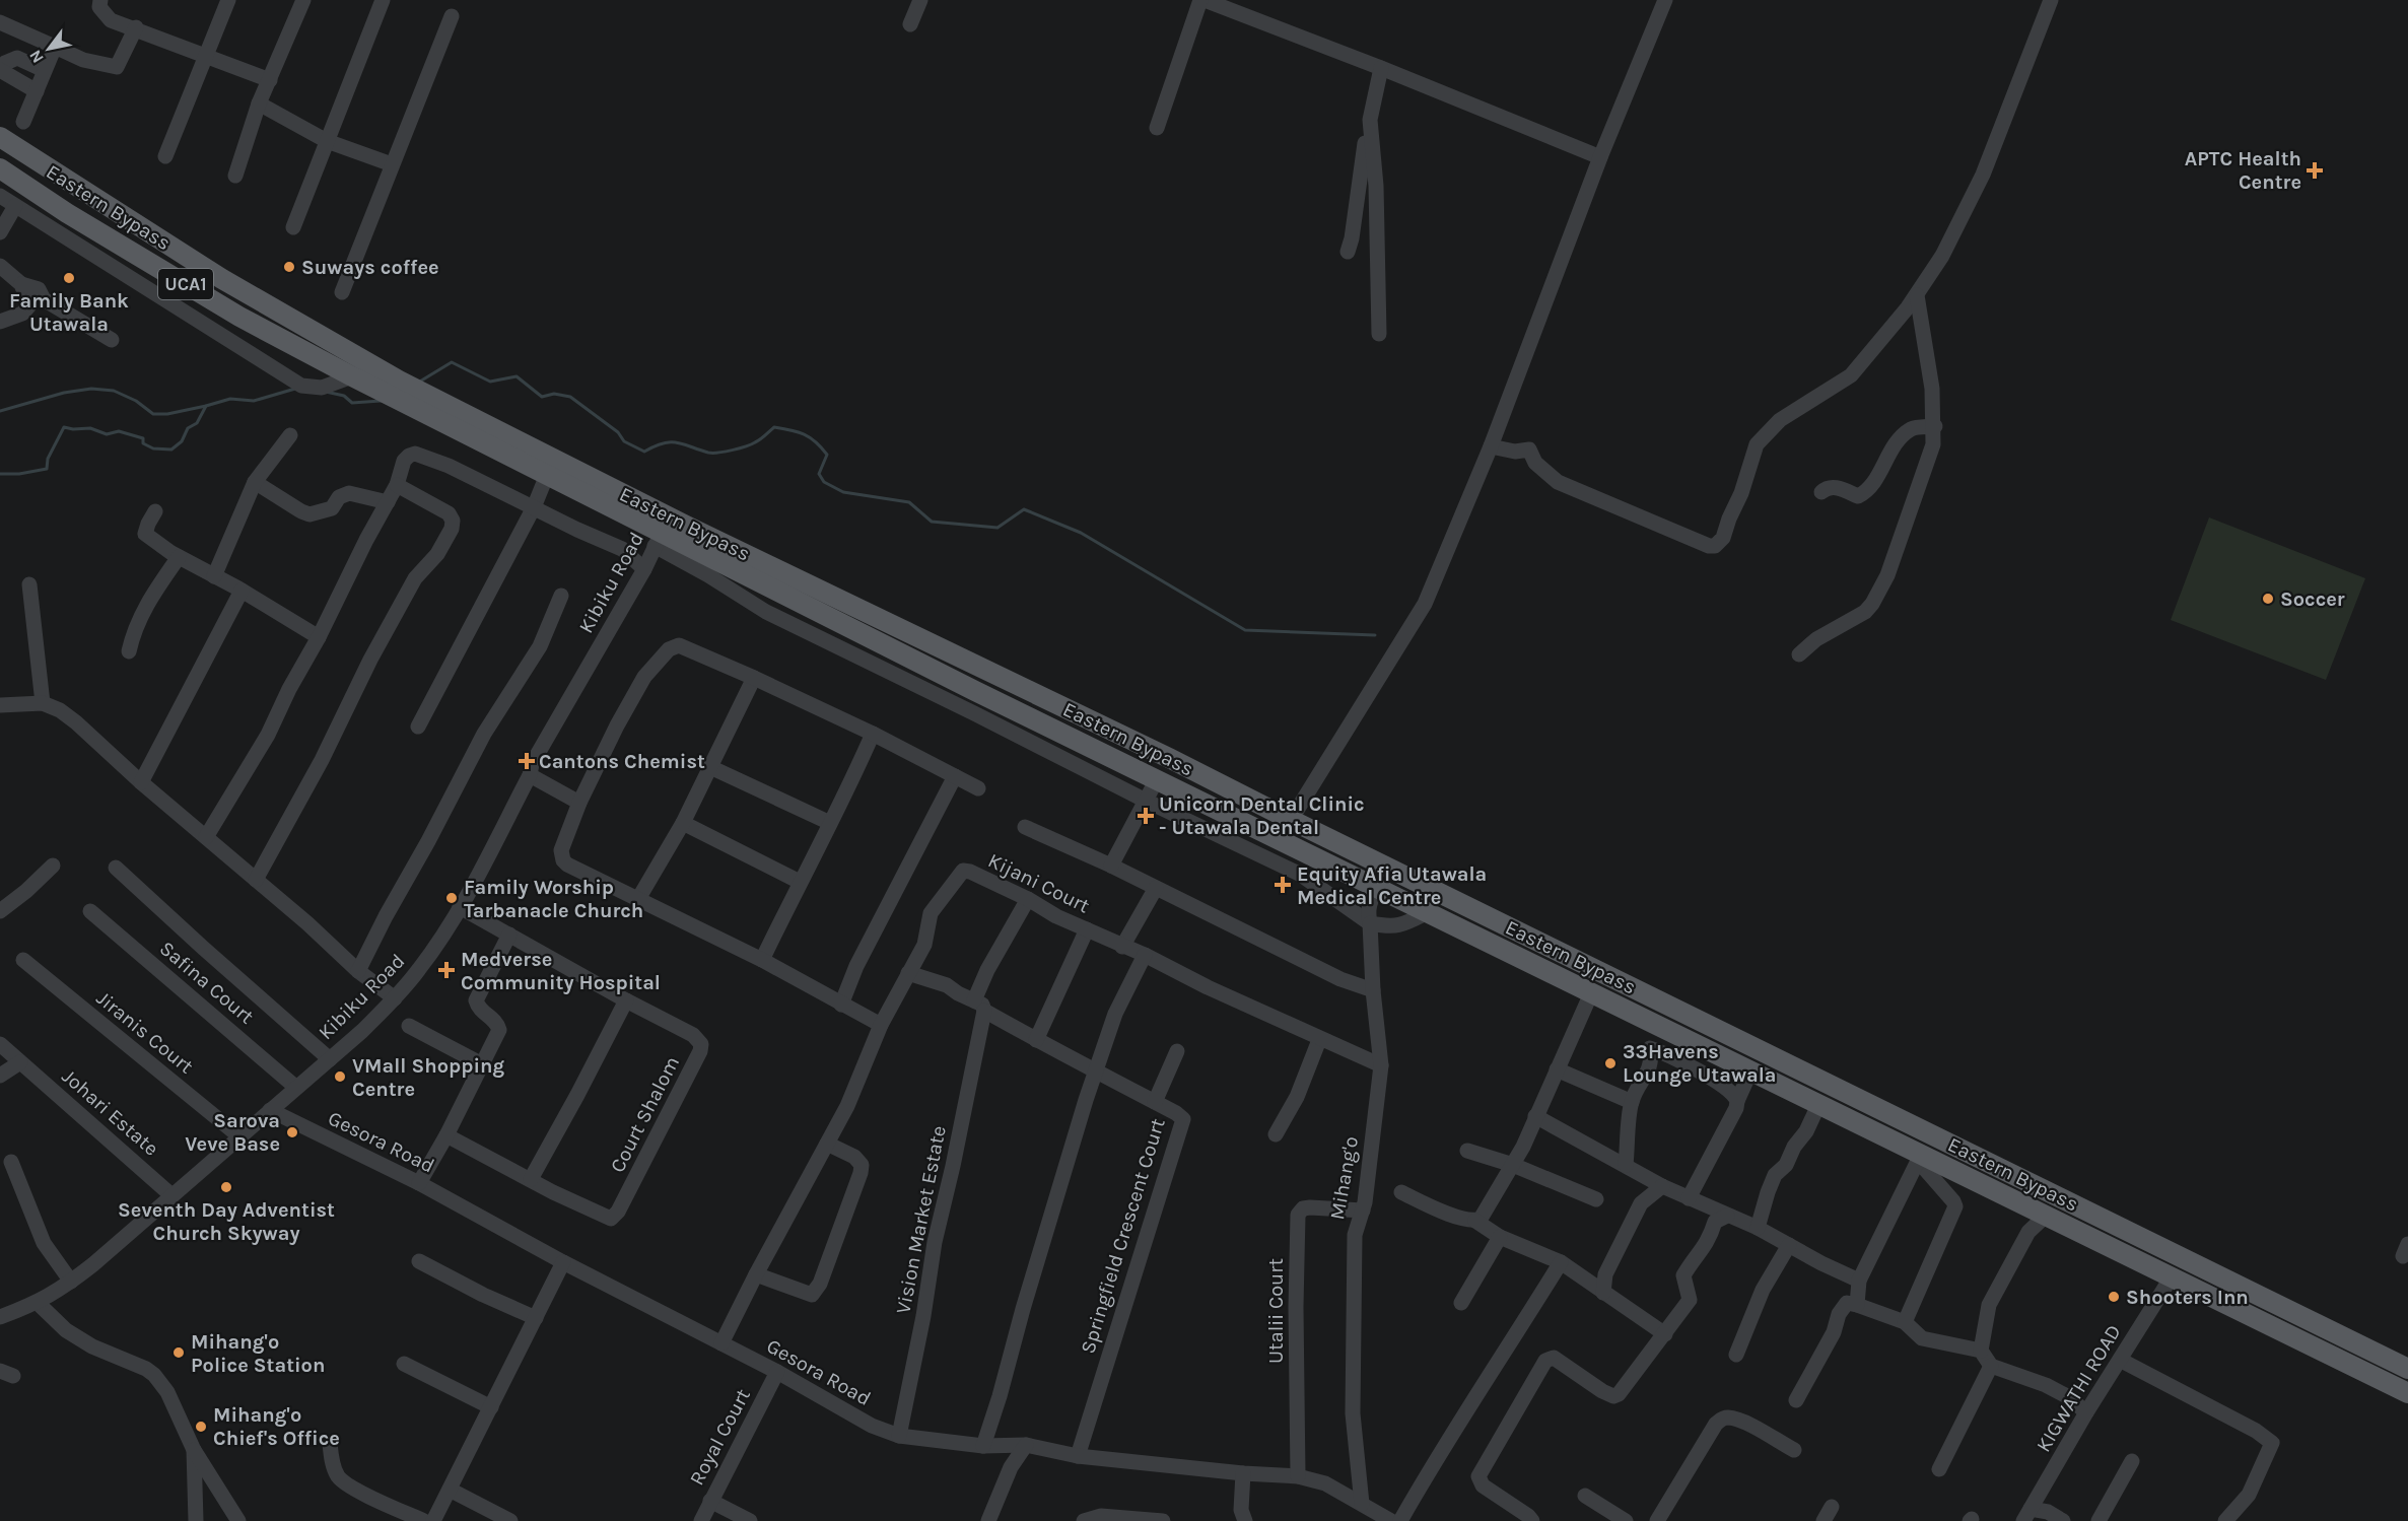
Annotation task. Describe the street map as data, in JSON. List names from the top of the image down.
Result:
{
  "streets": {
    "main road": ["Eastern Bypass", "UCA1"],
    "street": [
      "Kibiku Road",
      "Kijani Court",
      "Safina Court",
      "Jiranis Court",
      "Johari Estate",
      "Court Shalom",
      "Gesora Road",
      "Mihang'o",
      "Vision Market Estate",
      "Springfield Crescent Court",
      "Utalii Court",
      "KIGWATHI ROAD",
      "Royal Court"
    ]
  },
  "crossings": [
    ["Eastern Bypass", "Kibiku Road"],
    ["Eastern Bypass", "Mihang'o"],
    ["Eastern Bypass", "KIGWATHI ROAD"],
    ["Kibiku Road", "Safina Court"],
    ["Kibiku Road", "Jiranis Court"],
    ["Kibiku Road", "Johari Estate"],
    ["Kibiku Road", "Court Shalom"],
    ["Kibiku Road", "Gesora Road"],
    ["Kijani Court", "Gesora Road"],
    ["Kijani Court", "Mihang'o"],
    ["Kijani Court", "Vision Market Estate"],
    ["Kijani Court", "Springfield Crescent Court"],
    ["Gesora Road", "Mihang'o"],
    ["Gesora Road", "Vision Market Estate"],
    ["Gesora Road", "Springfield Crescent Court"],
    ["Gesora Road", "Utalii Court"],
    ["Gesora Road", "Royal Court"],
    ["Mihang'o", "Utalii Court"],
    ["Vision Market Estate", "Springfield Crescent Court"]
  ],
  "places": {
    "health": [
      "APTC Health Centre",
      "Cantons Chemist",
      "Unicorn Dental Clinic - Utawala Dental",
      "Equity Afia Utawala Medical Centre",
      "Medverse Community Hospital"
    ],
    "other": [
      "Suways coffee",
      "Family Bank Utawala",
      "Soccer",
      "Family Worship Tarbanacle Church",
      "33Havens Lounge Utawala",
      "VMall Shopping Centre",
      "Sarova Veve Base",
      "Seventh Day Adventist Church Skyway",
      "Shooters Inn",
      "Mihang'o Police Station",
      "Mihang'o Chief's Office"
    ]
  },
  "north": "bottom left"
}
